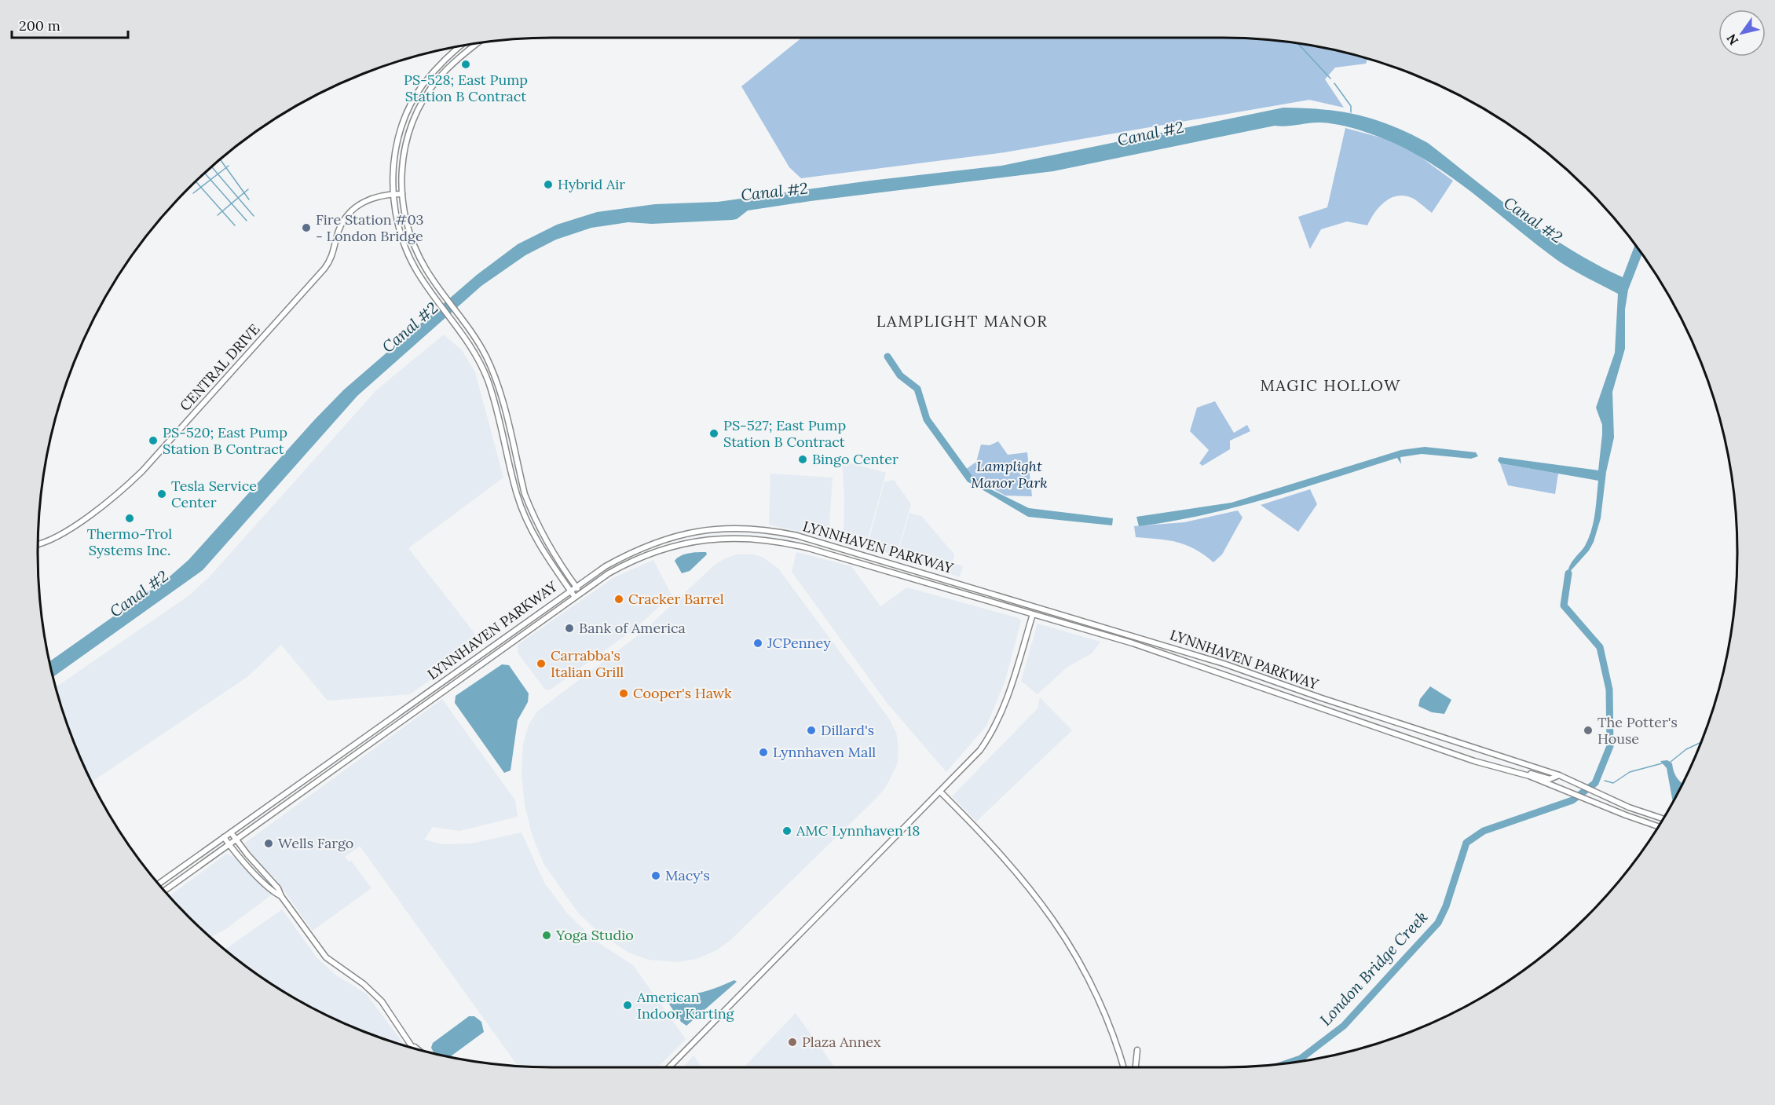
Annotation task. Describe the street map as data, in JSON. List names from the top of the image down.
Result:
{
  "streets": {
    "main road": ["CENTRAL DRIVE", "LYNNHAVEN PARKWAY"]
  },
  "districts": ["LAMPLIGHT MANOR", "MAGIC HOLLOW"],
  "water": ["Canal #2", "London Bridge Creek"],
  "parks": ["Lamplight Manor Park"],
  "places": [
    "PS-528; East Pump Station B Contract",
    "Hybrid Air",
    "Fire Station #03 - London Bridge",
    "PS-527; East Pump Station B Contract",
    "PS-520; East Pump Station B Contract",
    "Bingo Center",
    "Tesla Service Center",
    "Thermo-Trol Systems Inc.",
    "Cracker Barrel",
    "Bank of America",
    "JCPenney",
    "Carrabba's Italian Grill",
    "Cooper's Hawk",
    "Dillard's",
    "The Potter's House",
    "Lynnhaven Mall",
    "AMC Lynnhaven 18",
    "Wells Fargo",
    "Macy's",
    "Yoga Studio",
    "American Indoor Karting",
    "Plaza Annex"
  ],
  "scale_bar": "200 m",
  "north": "bottom left"
}
